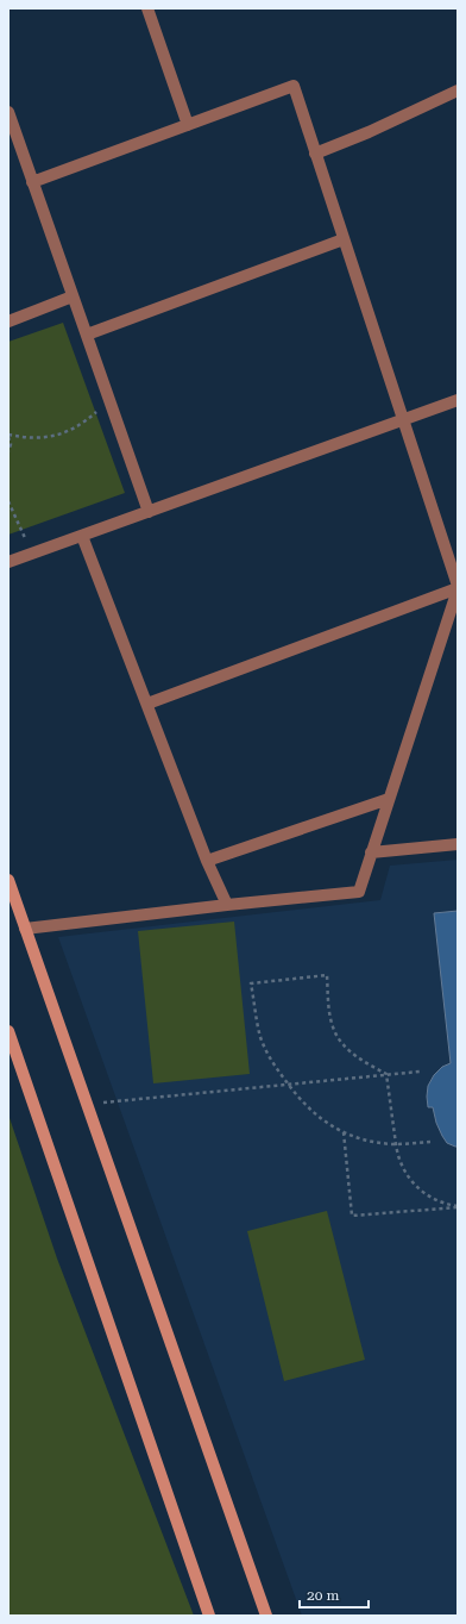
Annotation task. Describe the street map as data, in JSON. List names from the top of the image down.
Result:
{
  "scale_bar": "20 m"
}
